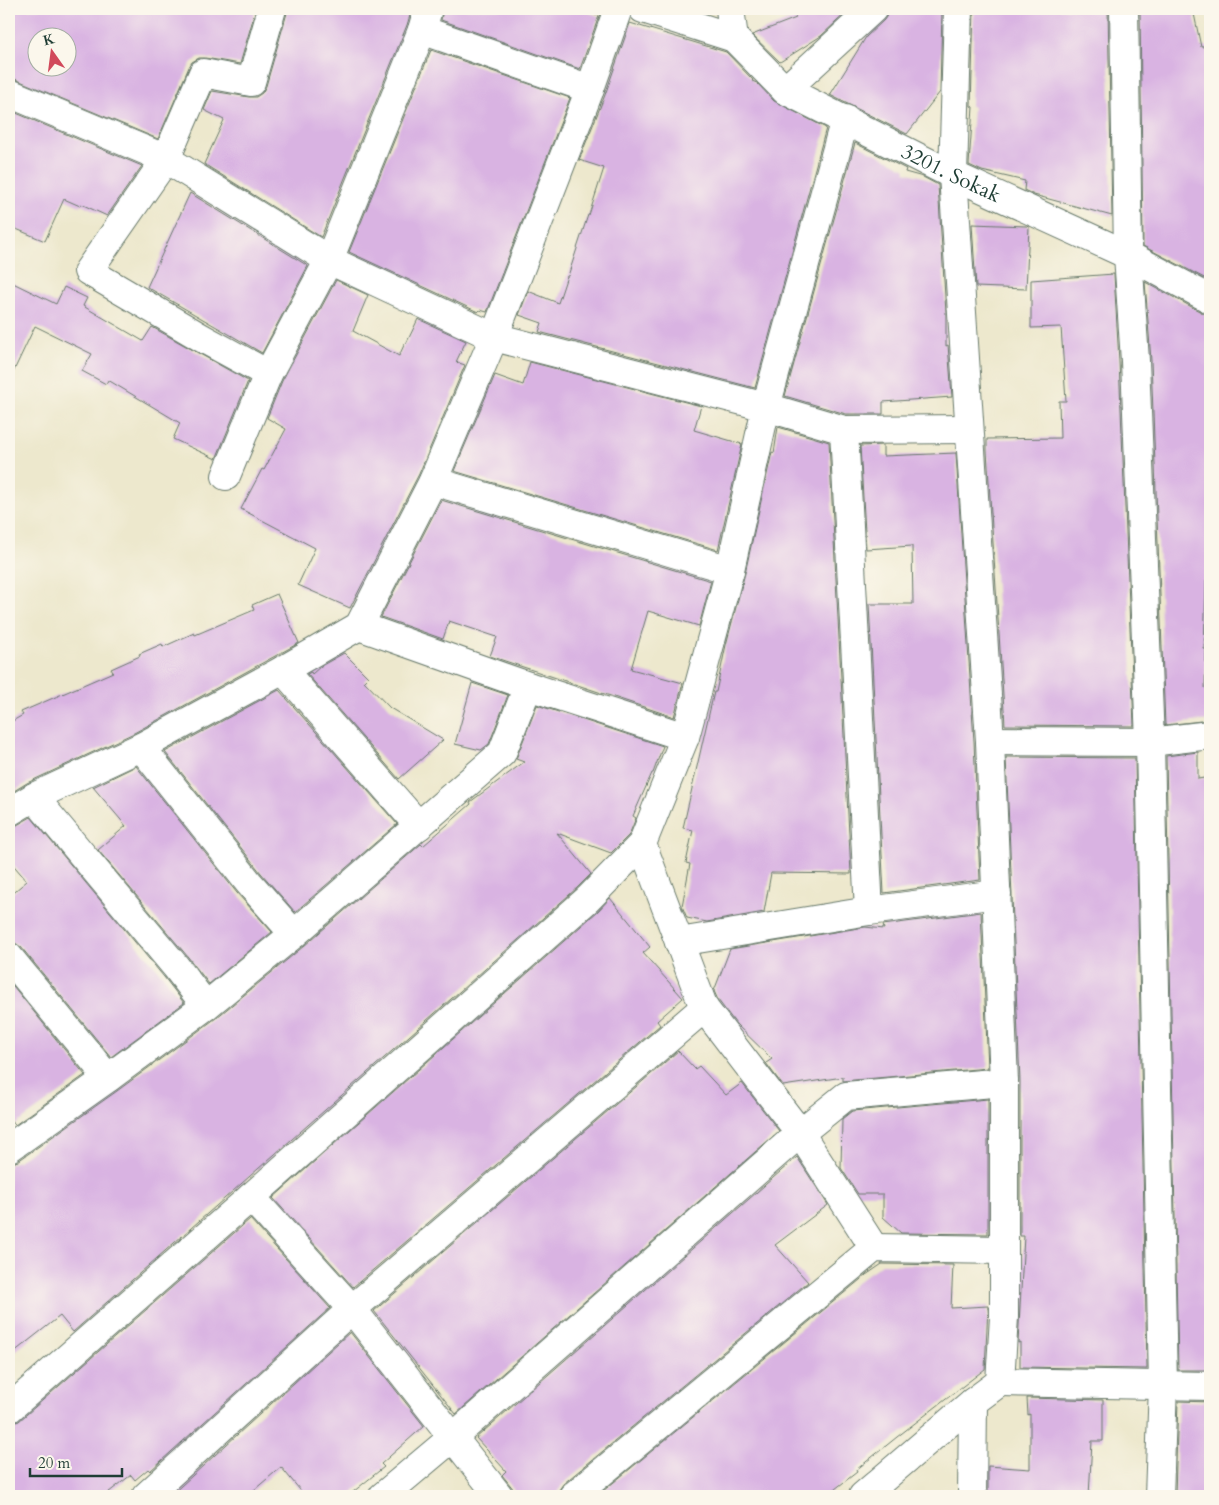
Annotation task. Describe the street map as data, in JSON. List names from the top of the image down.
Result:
{
  "streets": {
    "street": ["3201. Sokak"]
  },
  "scale_bar": "20 m",
  "north": "top"
}
